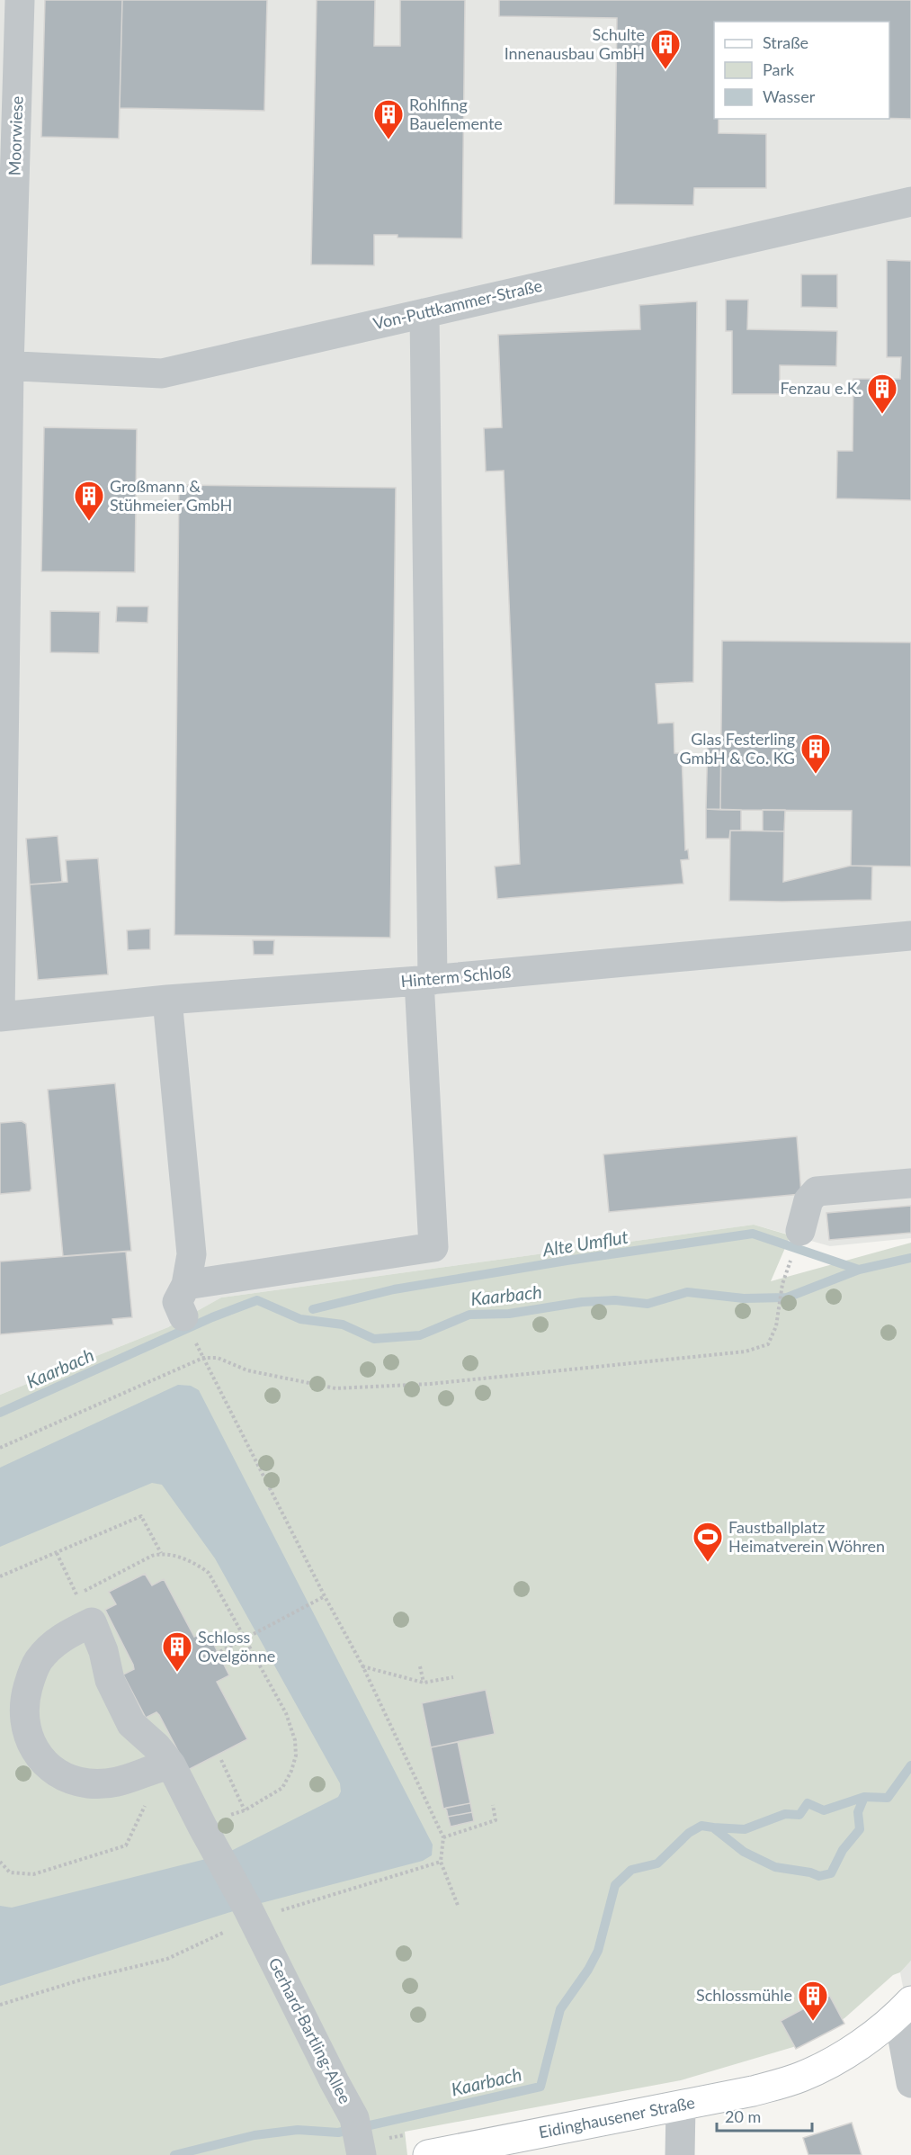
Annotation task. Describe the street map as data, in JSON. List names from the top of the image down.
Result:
{
  "streets": {
    "main road": ["Eidinghausener Straße"],
    "street": [
      "Moorwiese",
      "Von-Puttkammer-Straße",
      "Hinterm Schloß",
      "Gerhard-Bartling-Allee"
    ]
  },
  "crossings": [
    ["Moorwiese", "Von-Puttkammer-Straße"],
    ["Moorwiese", "Hinterm Schloß"]
  ],
  "water": ["Alte Umflut", "Kaarbach"],
  "places": {
    "building": [
      "Schulte Innenausbau GmbH",
      "Rohlfing Bauelemente",
      "Fenzau e.K.",
      "Großmann & Stühmeier GmbH",
      "Glas Festerling GmbH & Co. KG",
      "Schloss Ovelgönne",
      "Schlossmühle"
    ],
    "sports": ["Faustballplatz Heimatverein Wöhren"]
  },
  "legend": ["Straße", "Park", "Wasser"],
  "scale_bar": "20 m"
}
